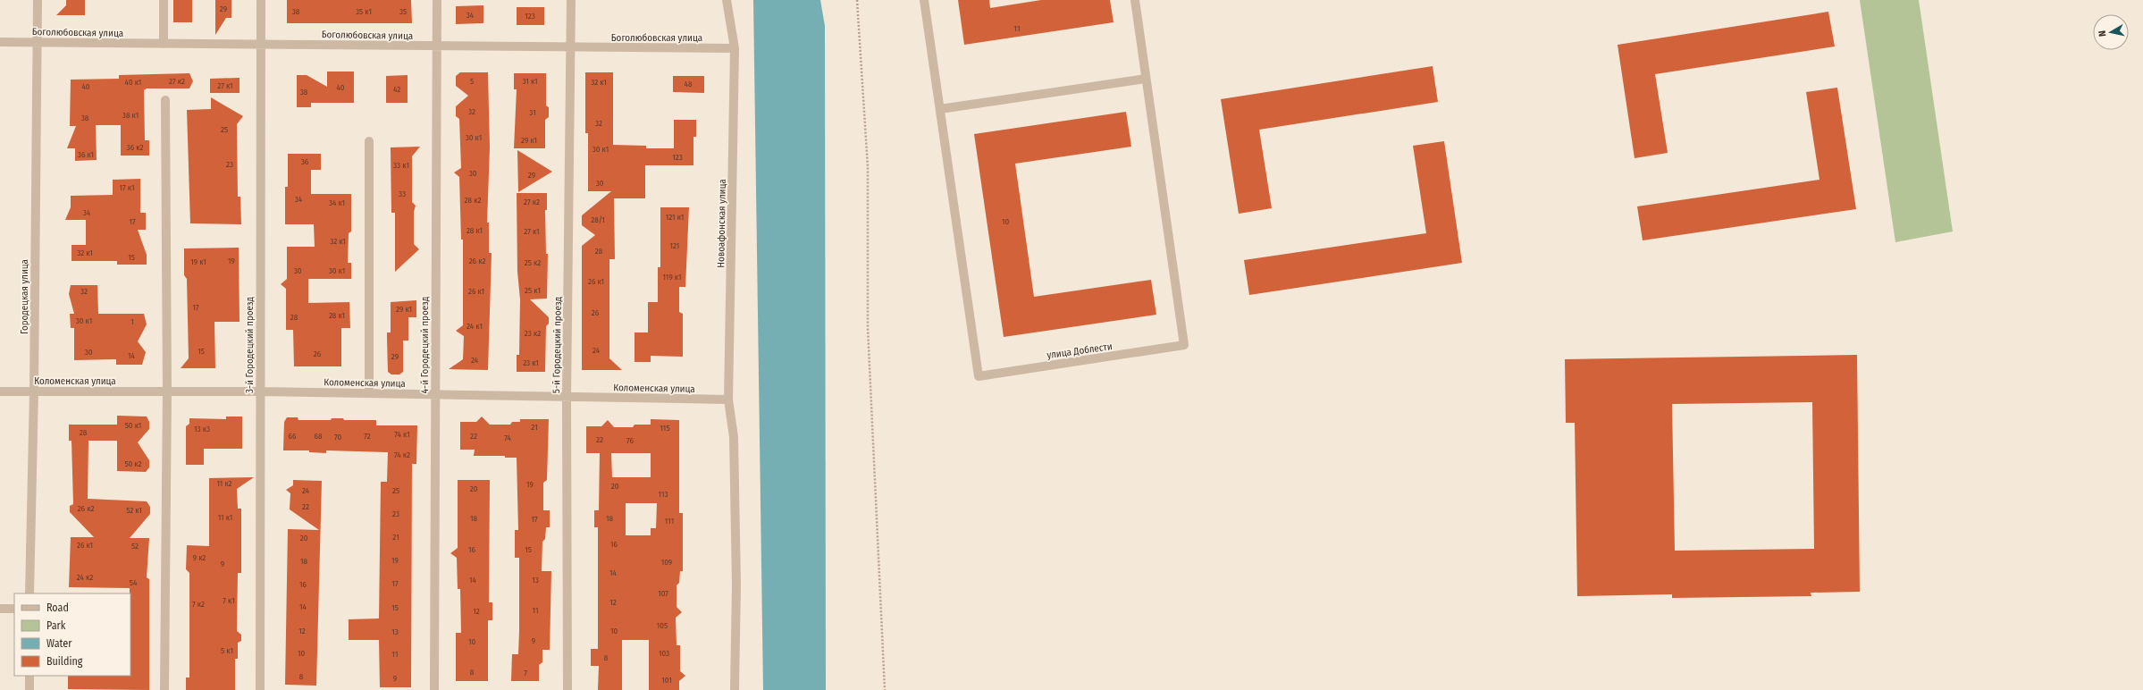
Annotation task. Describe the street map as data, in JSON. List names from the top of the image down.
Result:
{
  "streets": {
    "street": [
      "Боголюбовская улица",
      "Новоафонская улица",
      "Городецкая улица",
      "3-й Городецкий проезд",
      "4-й Городецкий проезд",
      "5-й Городецкий проезд",
      "улица Доблести",
      "Коломенская улица"
    ]
  },
  "crossings": [
    ["Боголюбовская улица", "Новоафонская улица"],
    ["Боголюбовская улица", "Городецкая улица"],
    ["Боголюбовская улица", "3-й Городецкий проезд"],
    ["Боголюбовская улица", "4-й Городецкий проезд"],
    ["Боголюбовская улица", "5-й Городецкий проезд"],
    ["Новоафонская улица", "Коломенская улица"],
    ["Городецкая улица", "Коломенская улица"],
    ["3-й Городецкий проезд", "Коломенская улица"],
    ["4-й Городецкий проезд", "Коломенская улица"],
    ["5-й Городецкий проезд", "Коломенская улица"]
  ],
  "house_numbers": [
    "29",
    "38",
    "35 к1",
    "35",
    "34",
    "123",
    "11",
    "27 к2",
    "5",
    "31 к1",
    "40 к1",
    "32 к1",
    "48",
    "27 к1",
    "40",
    "40",
    "42",
    "38",
    "32",
    "31",
    "38 к1",
    "38",
    "32",
    "25",
    "30 к1",
    "29 к1",
    "36 к2",
    "30 к1",
    "36 к1",
    "123",
    "36",
    "23",
    "33 к1",
    "30",
    "29",
    "30",
    "17 к1",
    "33",
    "34",
    "28 к2",
    "27 к2",
    "34 к1",
    "34",
    "121 к1",
    "28/1",
    "17",
    "10",
    "28 к1",
    "27 к1",
    "32 к1",
    "121",
    "28",
    "32 к1",
    "15",
    "19",
    "26 к2",
    "19 к1",
    "25 к2",
    "30",
    "30 к1",
    "119 к1",
    "26 к1",
    "25 к1",
    "32",
    "26 к1",
    "17",
    "29 к1",
    "26",
    "28 к1",
    "28",
    "30 к1",
    "1",
    "24 к1",
    "23 к2",
    "24",
    "15",
    "30",
    "26",
    "14",
    "29",
    "24",
    "23 к1",
    "50 к1",
    "21",
    "115",
    "13 к3",
    "28",
    "74 к1",
    "66",
    "68",
    "72",
    "22",
    "70",
    "74",
    "22",
    "76",
    "74 к2",
    "50 к2",
    "11 к2",
    "19",
    "20",
    "20",
    "24",
    "25",
    "113",
    "22",
    "26 к2",
    "52 к1",
    "23",
    "11 к1",
    "18",
    "18",
    "17",
    "111",
    "21",
    "20",
    "16",
    "26 к1",
    "52",
    "16",
    "15",
    "9 к2",
    "19",
    "18",
    "109",
    "9",
    "14",
    "24 к2",
    "14",
    "13",
    "54",
    "17",
    "16",
    "107",
    "7 к1",
    "12",
    "7 к2",
    "14",
    "15",
    "11",
    "12",
    "105",
    "12",
    "10",
    "13",
    "9",
    "10",
    "5 к1",
    "10",
    "103",
    "11",
    "8",
    "8",
    "7",
    "8",
    "9",
    "101"
  ],
  "legend": [
    "Road",
    "Park",
    "Water",
    "Building"
  ],
  "north": "left"
}
